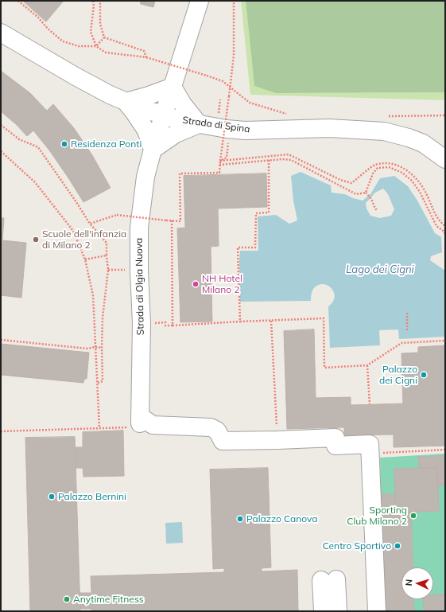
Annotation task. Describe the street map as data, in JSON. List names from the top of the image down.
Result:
{
  "streets": {
    "street": ["Strada di Spina", "Strada di Olgia Nuova"]
  },
  "crossings": [
    ["Strada di Spina", "Strada di Olgia Nuova"]
  ],
  "water": ["Lago dei Cigni"],
  "places": [
    "Residenza Ponti",
    "Scuole dell'infanzia di Milano 2",
    "NH Hotel Milano 2",
    "Palazzo dei Cigni",
    "Palazzo Bernini",
    "Sporting Club Milano 2",
    "Palazzo Canova",
    "Centro Sportivo",
    "Anytime Fitness"
  ],
  "north": "left"
}
